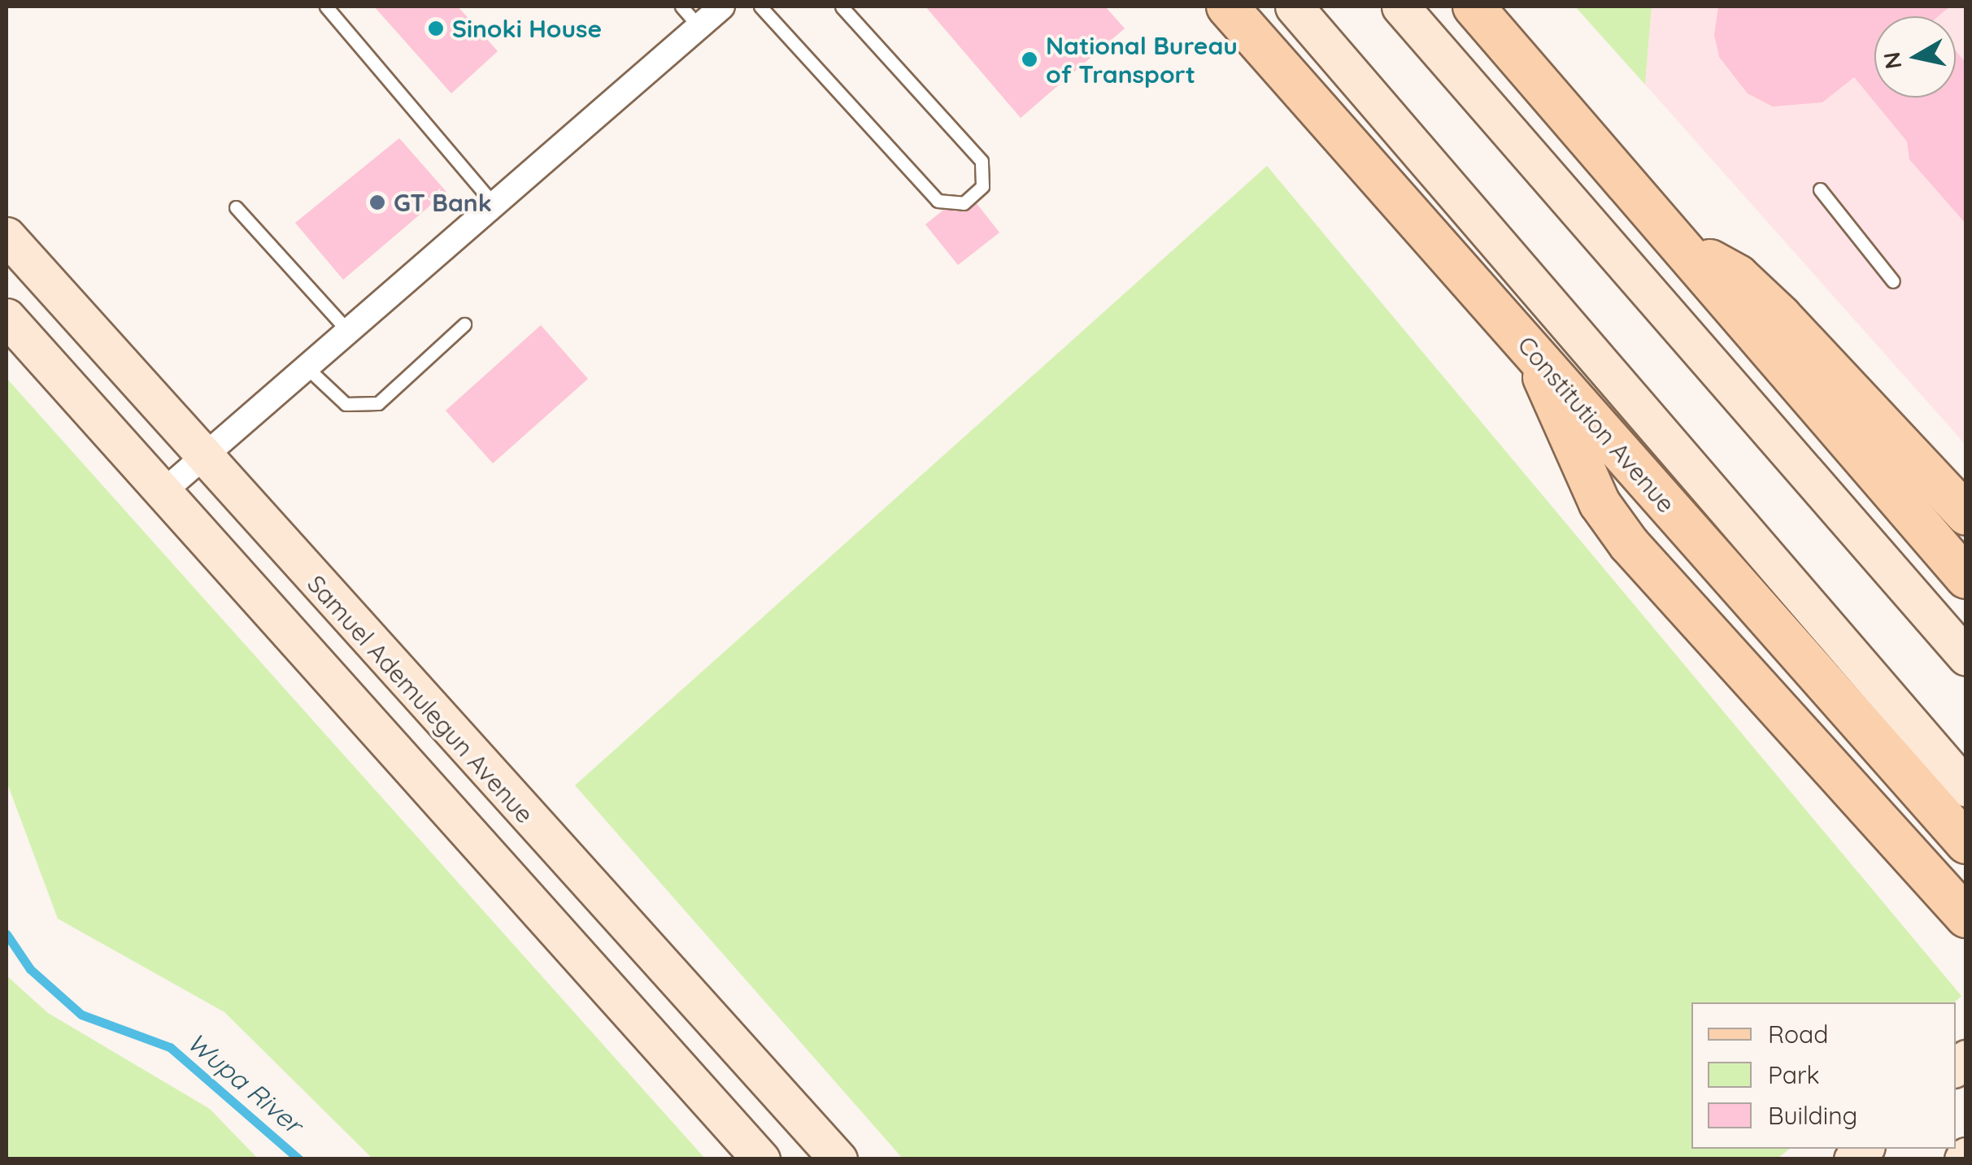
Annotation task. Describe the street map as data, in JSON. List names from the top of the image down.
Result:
{
  "streets": {
    "main road": ["Constitution Avenue", "Samuel Ademulegun Avenue"]
  },
  "water": ["Wupa River"],
  "places": ["Sinoki House", "National Bureau of Transport", "GT Bank"],
  "legend": ["Road", "Park", "Building"],
  "north": "left"
}
